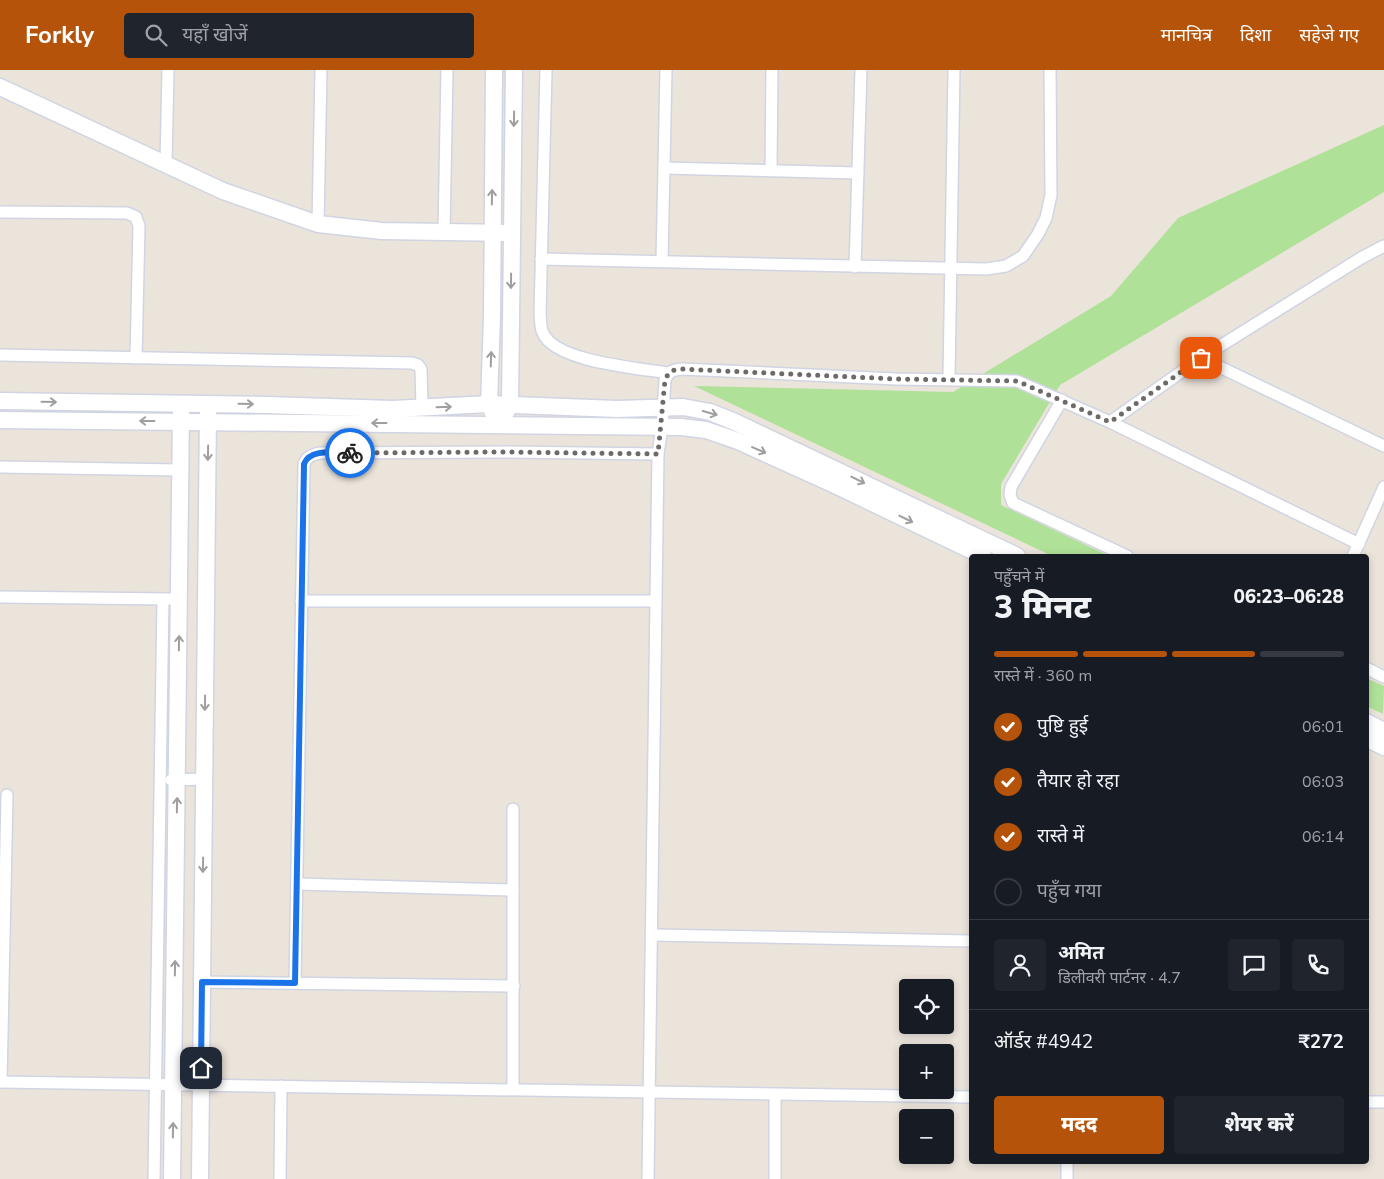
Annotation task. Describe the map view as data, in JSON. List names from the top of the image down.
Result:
{
  "page": {
    "header": "Forkly",
    "search": "यहाँ खोजें",
    "nav": ["मानचित्र", "दिशा", "सहेजे गए"],
    "heading": ["3 मिनट", "पहुँचने में", "06:23–06:28"],
    "panel": [
      "अमित",
      "डिलीवरी पार्टनर · 4.7",
      "ऑर्डर #4942",
      "₹272"
    ],
    "bar": "रास्ते में · 360 m",
    "list": [
      ["पुष्टि हुई", "06:01"],
      ["तैयार हो रहा", "06:03"],
      ["रास्ते में", "06:14"],
      "पहुँच गया"
    ],
    "map_buttons": ["+", "−"],
    "buttons": ["मदद", "शेयर करें"]
  }
}
